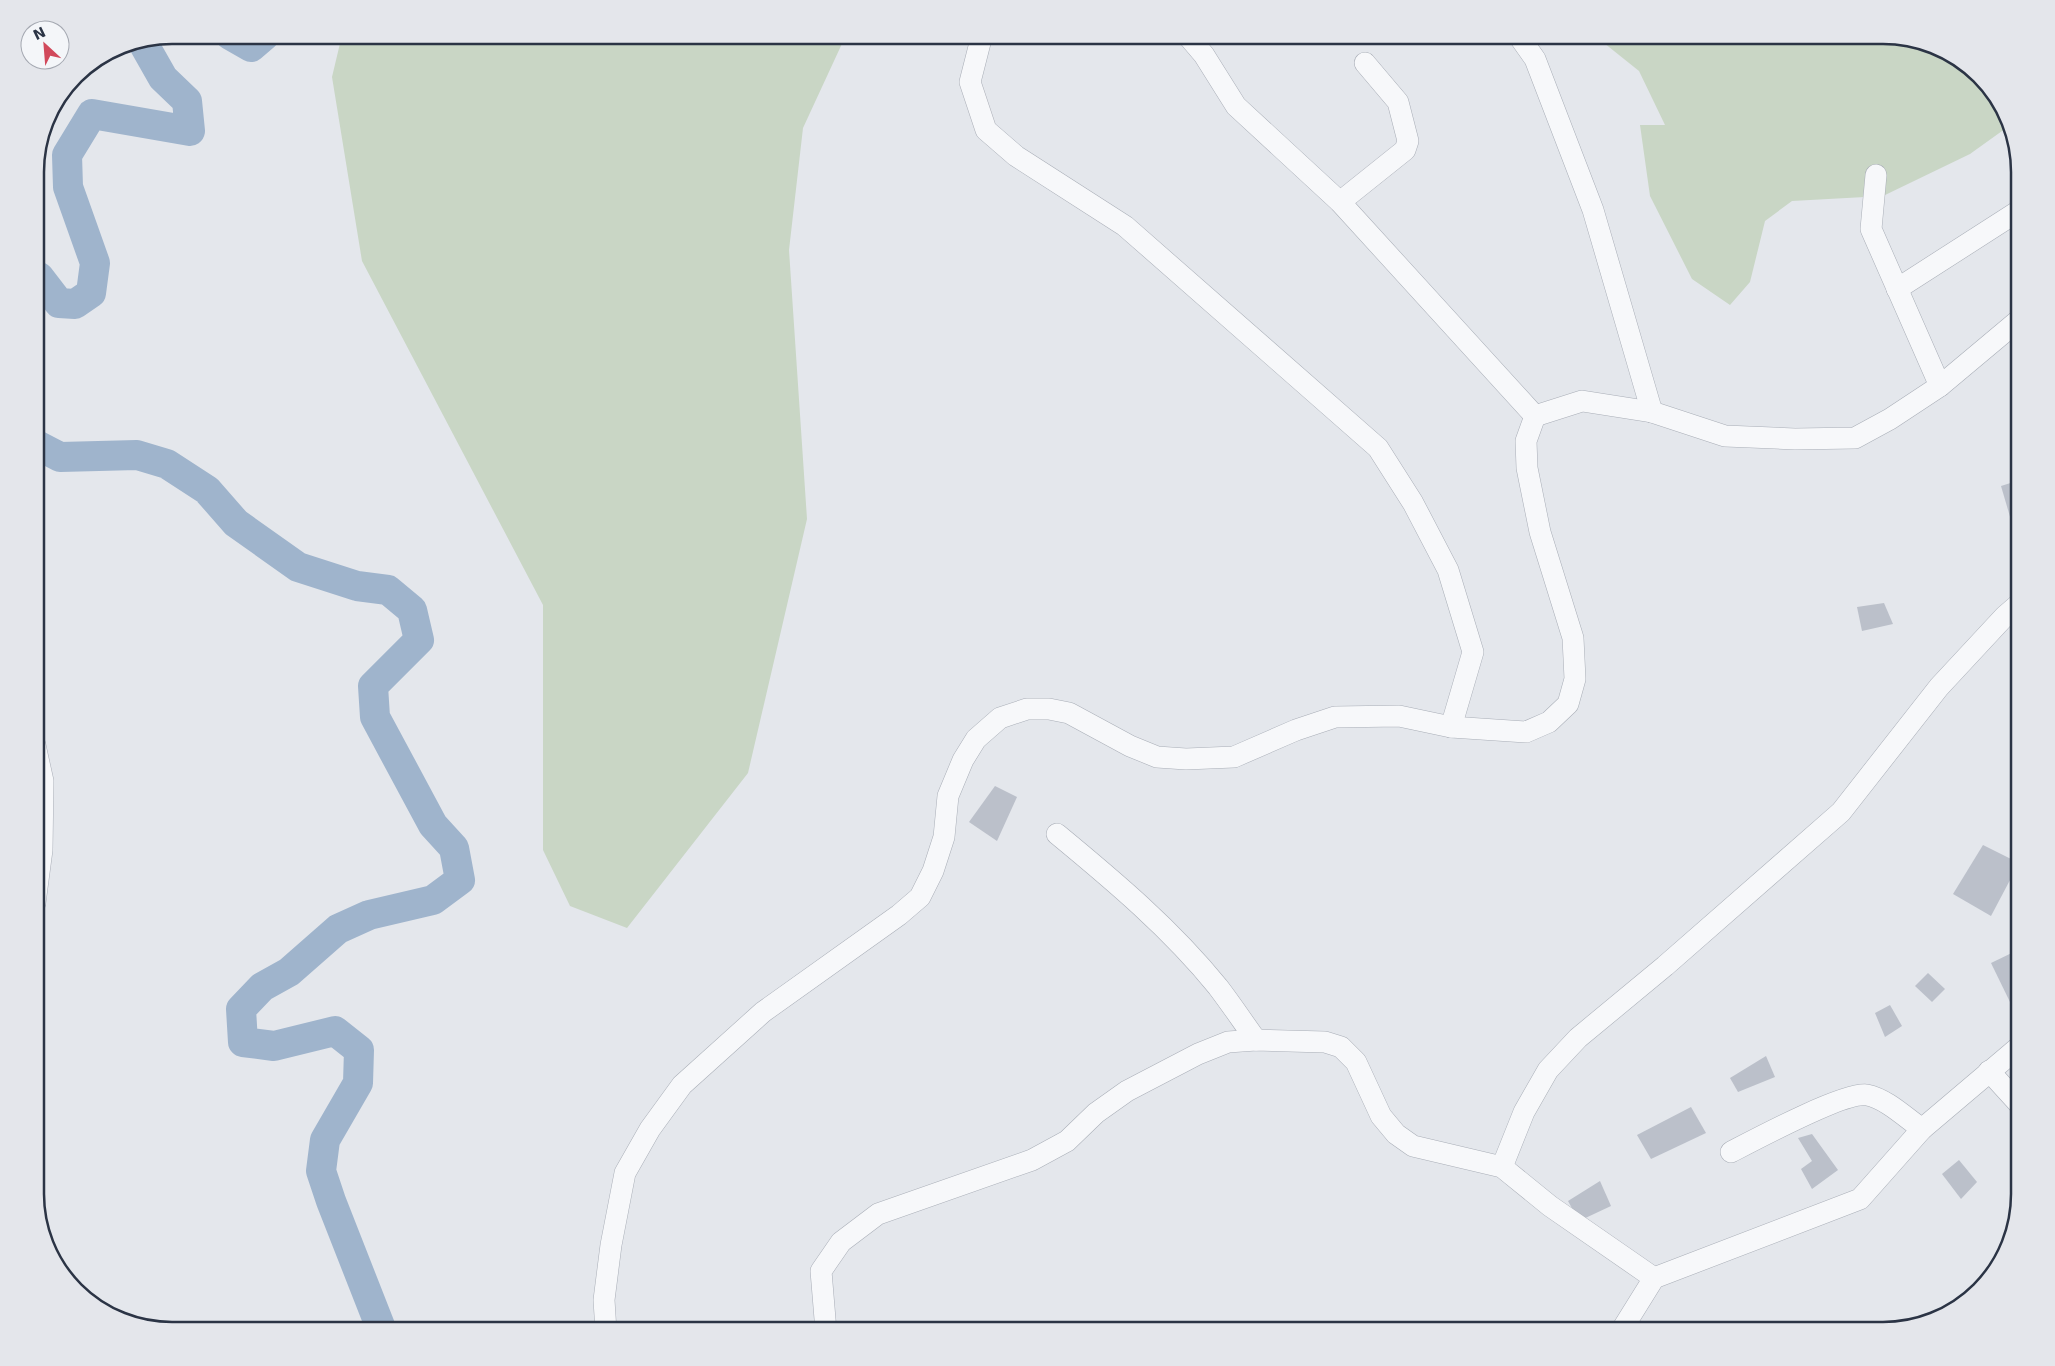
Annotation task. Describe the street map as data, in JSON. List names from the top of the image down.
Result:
{
  "north": "top left"
}
